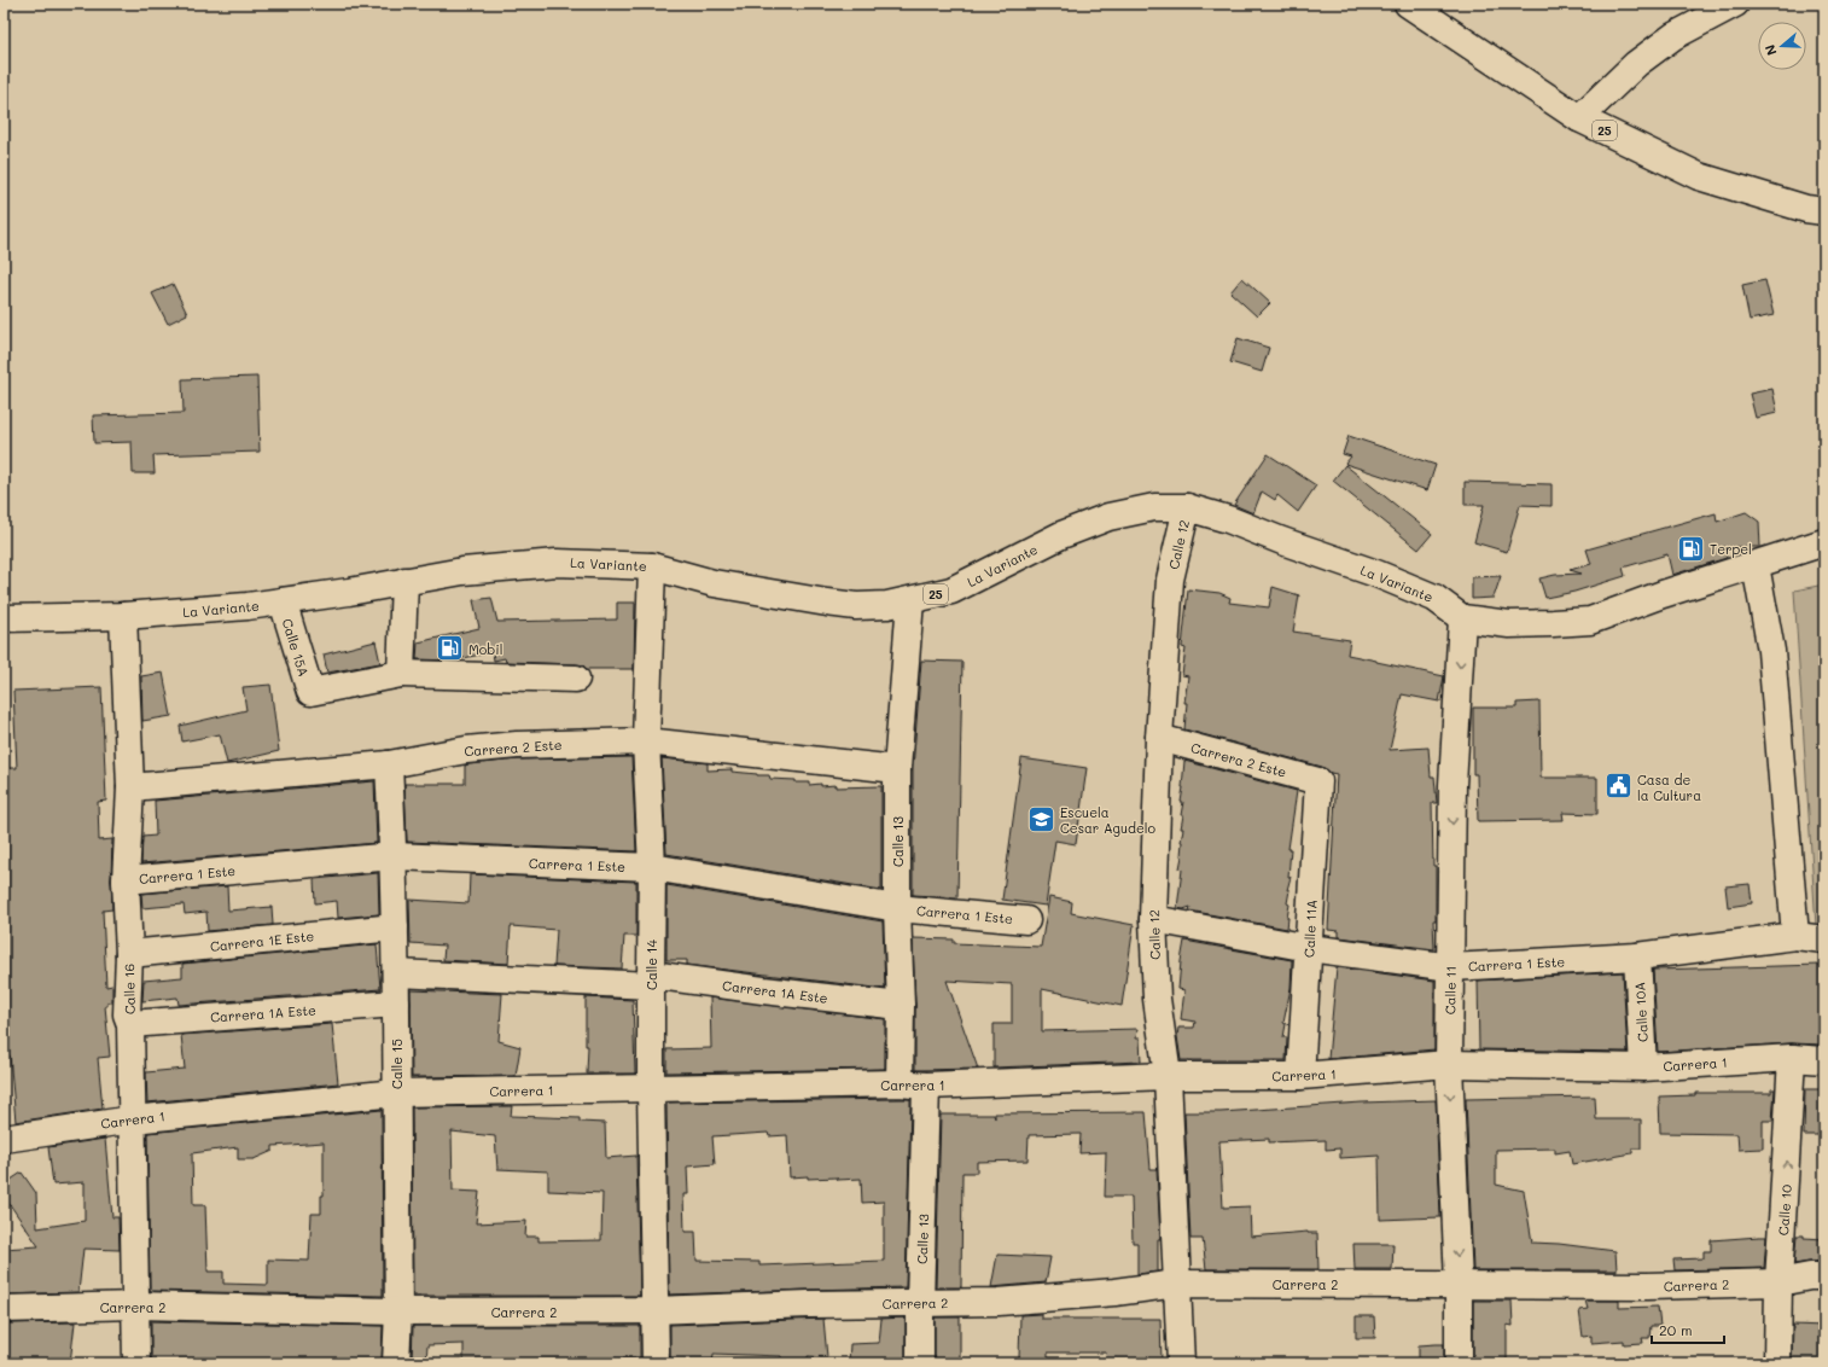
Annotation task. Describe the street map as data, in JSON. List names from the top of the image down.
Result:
{
  "streets": {
    "street": [
      "25",
      "Calle 12",
      "La Variante",
      "Calle 15A",
      "Carrera 2 Este",
      "Calle 13",
      "Carrera 1 Este",
      "Calle 11A",
      "Carrera 1E Este",
      "Calle 14",
      "Calle 16",
      "Calle 11",
      "Carrera 1A Este",
      "Calle 10A",
      "Calle 15",
      "Carrera 1",
      "Calle 10",
      "Carrera 2"
    ]
  },
  "crossings": [
    ["Calle 12", "La Variante"],
    ["Calle 12", "Carrera 2 Este"],
    ["Calle 12", "Carrera 1 Este"],
    ["Calle 12", "Carrera 1"],
    ["Calle 12", "Carrera 2"],
    ["La Variante", "Calle 15A"],
    ["La Variante", "Calle 13"],
    ["La Variante", "Calle 14"],
    ["La Variante", "Calle 16"],
    ["La Variante", "Calle 11"],
    ["Carrera 2 Este", "Calle 13"],
    ["Carrera 2 Este", "Calle 11A"],
    ["Carrera 2 Este", "Calle 14"],
    ["Carrera 2 Este", "Calle 16"],
    ["Carrera 2 Este", "Calle 15"],
    ["Calle 13", "Carrera 1 Este"],
    ["Calle 13", "Carrera 1A Este"],
    ["Calle 13", "Carrera 1"],
    ["Calle 13", "Carrera 2"],
    ["Carrera 1 Este", "Calle 11A"],
    ["Carrera 1 Este", "Calle 14"],
    ["Carrera 1 Este", "Calle 16"],
    ["Carrera 1 Este", "Calle 11"],
    ["Carrera 1 Este", "Calle 10A"],
    ["Carrera 1 Este", "Calle 15"],
    ["Calle 11A", "Carrera 1"],
    ["Carrera 1E Este", "Calle 16"],
    ["Carrera 1E Este", "Calle 15"],
    ["Calle 14", "Carrera 1A Este"],
    ["Calle 14", "Carrera 1"],
    ["Calle 14", "Carrera 2"],
    ["Calle 16", "Carrera 1A Este"],
    ["Calle 16", "Carrera 1"],
    ["Calle 16", "Carrera 2"],
    ["Calle 11", "Carrera 1"],
    ["Calle 11", "Carrera 2"],
    ["Carrera 1A Este", "Calle 15"],
    ["Calle 10A", "Carrera 1"],
    ["Calle 15", "Carrera 1"],
    ["Calle 15", "Carrera 2"],
    ["Carrera 1", "Calle 10"],
    ["Calle 10", "Carrera 2"]
  ],
  "one_way": ["Calle 11", "Calle 10"],
  "places": {
    "fuel station": ["Terpel", "Mobil"],
    "public building": ["Casa de la Cultura"],
    "school or university": ["Escuela Cesar Agudelo"]
  },
  "scale_bar": "20 m",
  "north": "left"
}
